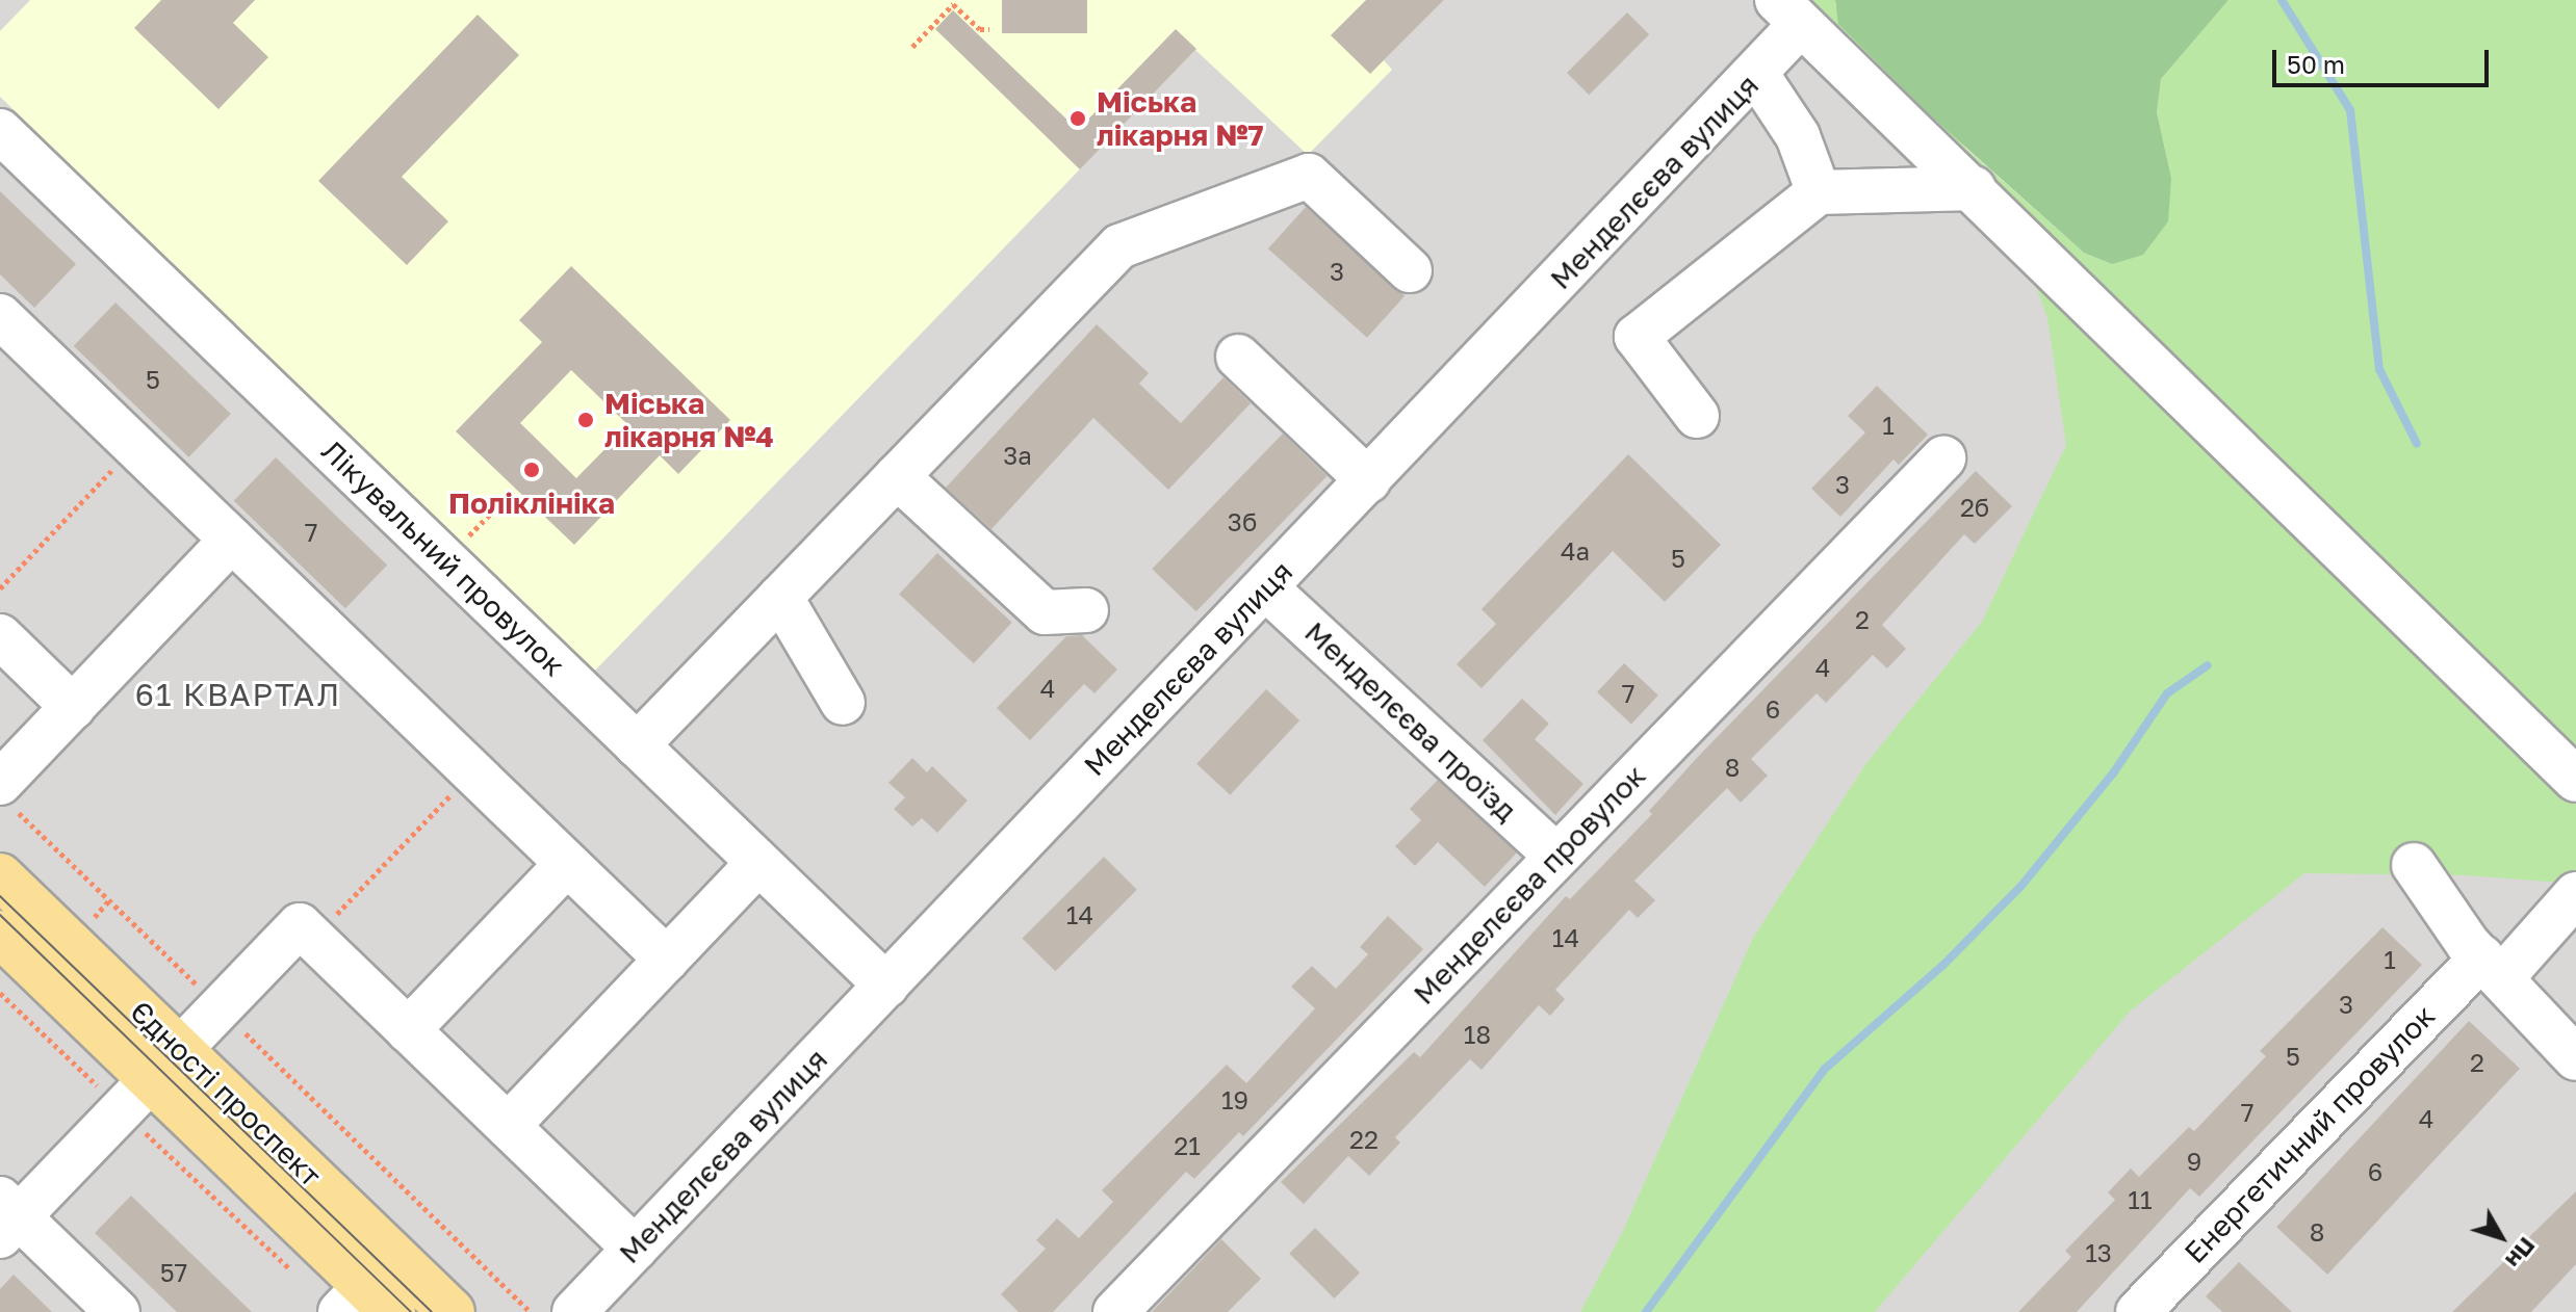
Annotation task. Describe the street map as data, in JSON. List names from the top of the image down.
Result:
{
  "streets": {
    "main road": ["Єдності проспект"],
    "street": [
      "Менделєєва вулиця",
      "Лікувальний провулок",
      "Менделєєва проїзд",
      "Менделєєва провулок",
      "Енергетичний провулок"
    ]
  },
  "crossings": [
    ["Менделєєва вулиця", "Лікувальний провулок"],
    ["Менделєєва вулиця", "Менделєєва проїзд"],
    ["Менделєєва проїзд", "Менделєєва провулок"]
  ],
  "districts": ["61 КВАРТАЛ"],
  "places": ["Міська лікарня №7", "Міська лікарня №4", "Поліклініка"],
  "house_numbers": [
    "3",
    "5",
    "1",
    "3а",
    "3",
    "2б",
    "3б",
    "7",
    "4а",
    "5",
    "2",
    "4",
    "4",
    "7",
    "6",
    "8",
    "14",
    "14",
    "1",
    "3",
    "18",
    "5",
    "2",
    "19",
    "7",
    "4",
    "22",
    "21",
    "9",
    "6",
    "11",
    "8",
    "13",
    "57"
  ],
  "scale_bar": "50 m",
  "north": "bottom right"
}
